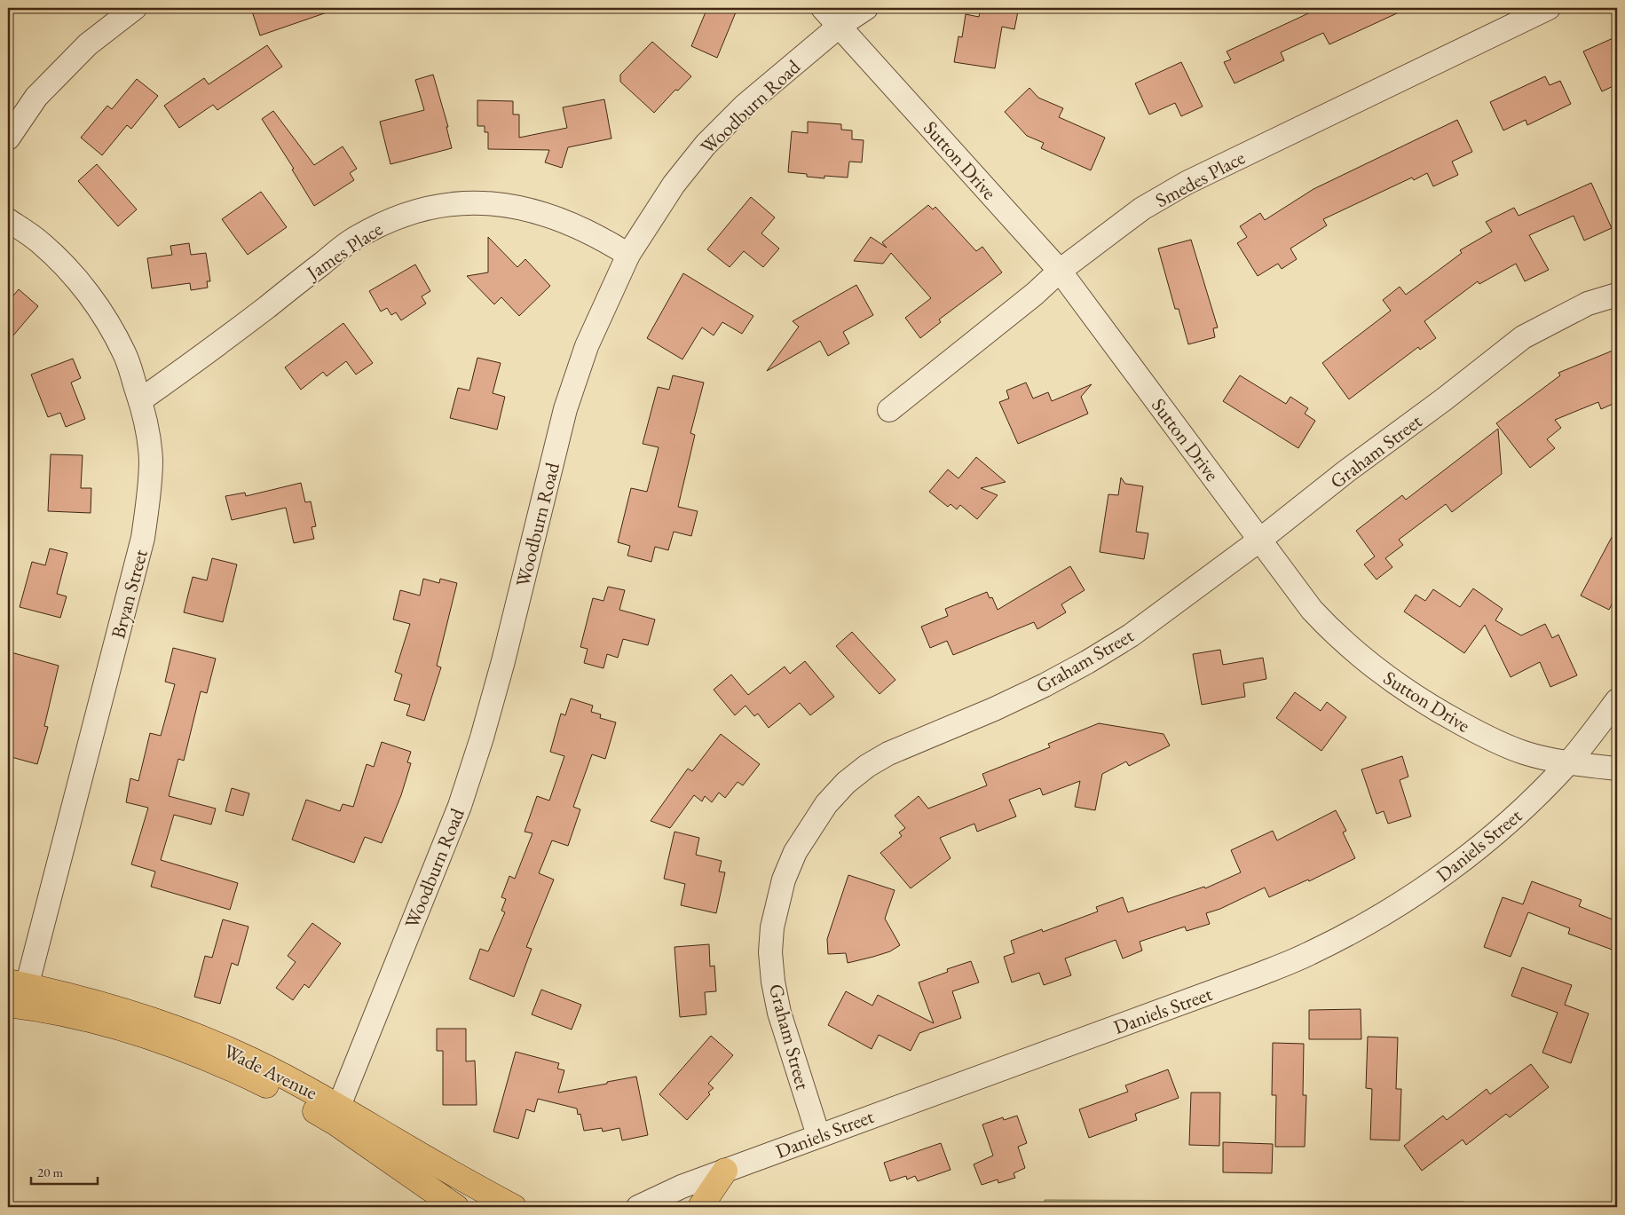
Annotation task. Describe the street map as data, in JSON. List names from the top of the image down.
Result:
{
  "streets": {
    "main road": ["Wade Avenue"],
    "street": [
      "Woodburn Road",
      "Sutton Drive",
      "Smedes Place",
      "James Place",
      "Graham Street",
      "Bryan Street",
      "Daniels Street"
    ]
  },
  "crossings": [
    ["Woodburn Road", "Sutton Drive"],
    ["Woodburn Road", "James Place"],
    ["Woodburn Road", "Wade Avenue"],
    ["Sutton Drive", "Smedes Place"],
    ["Sutton Drive", "Graham Street"],
    ["Sutton Drive", "Daniels Street"],
    ["James Place", "Bryan Street"],
    ["Graham Street", "Daniels Street"],
    ["Bryan Street", "Wade Avenue"]
  ],
  "scale_bar": "20 m"
}
